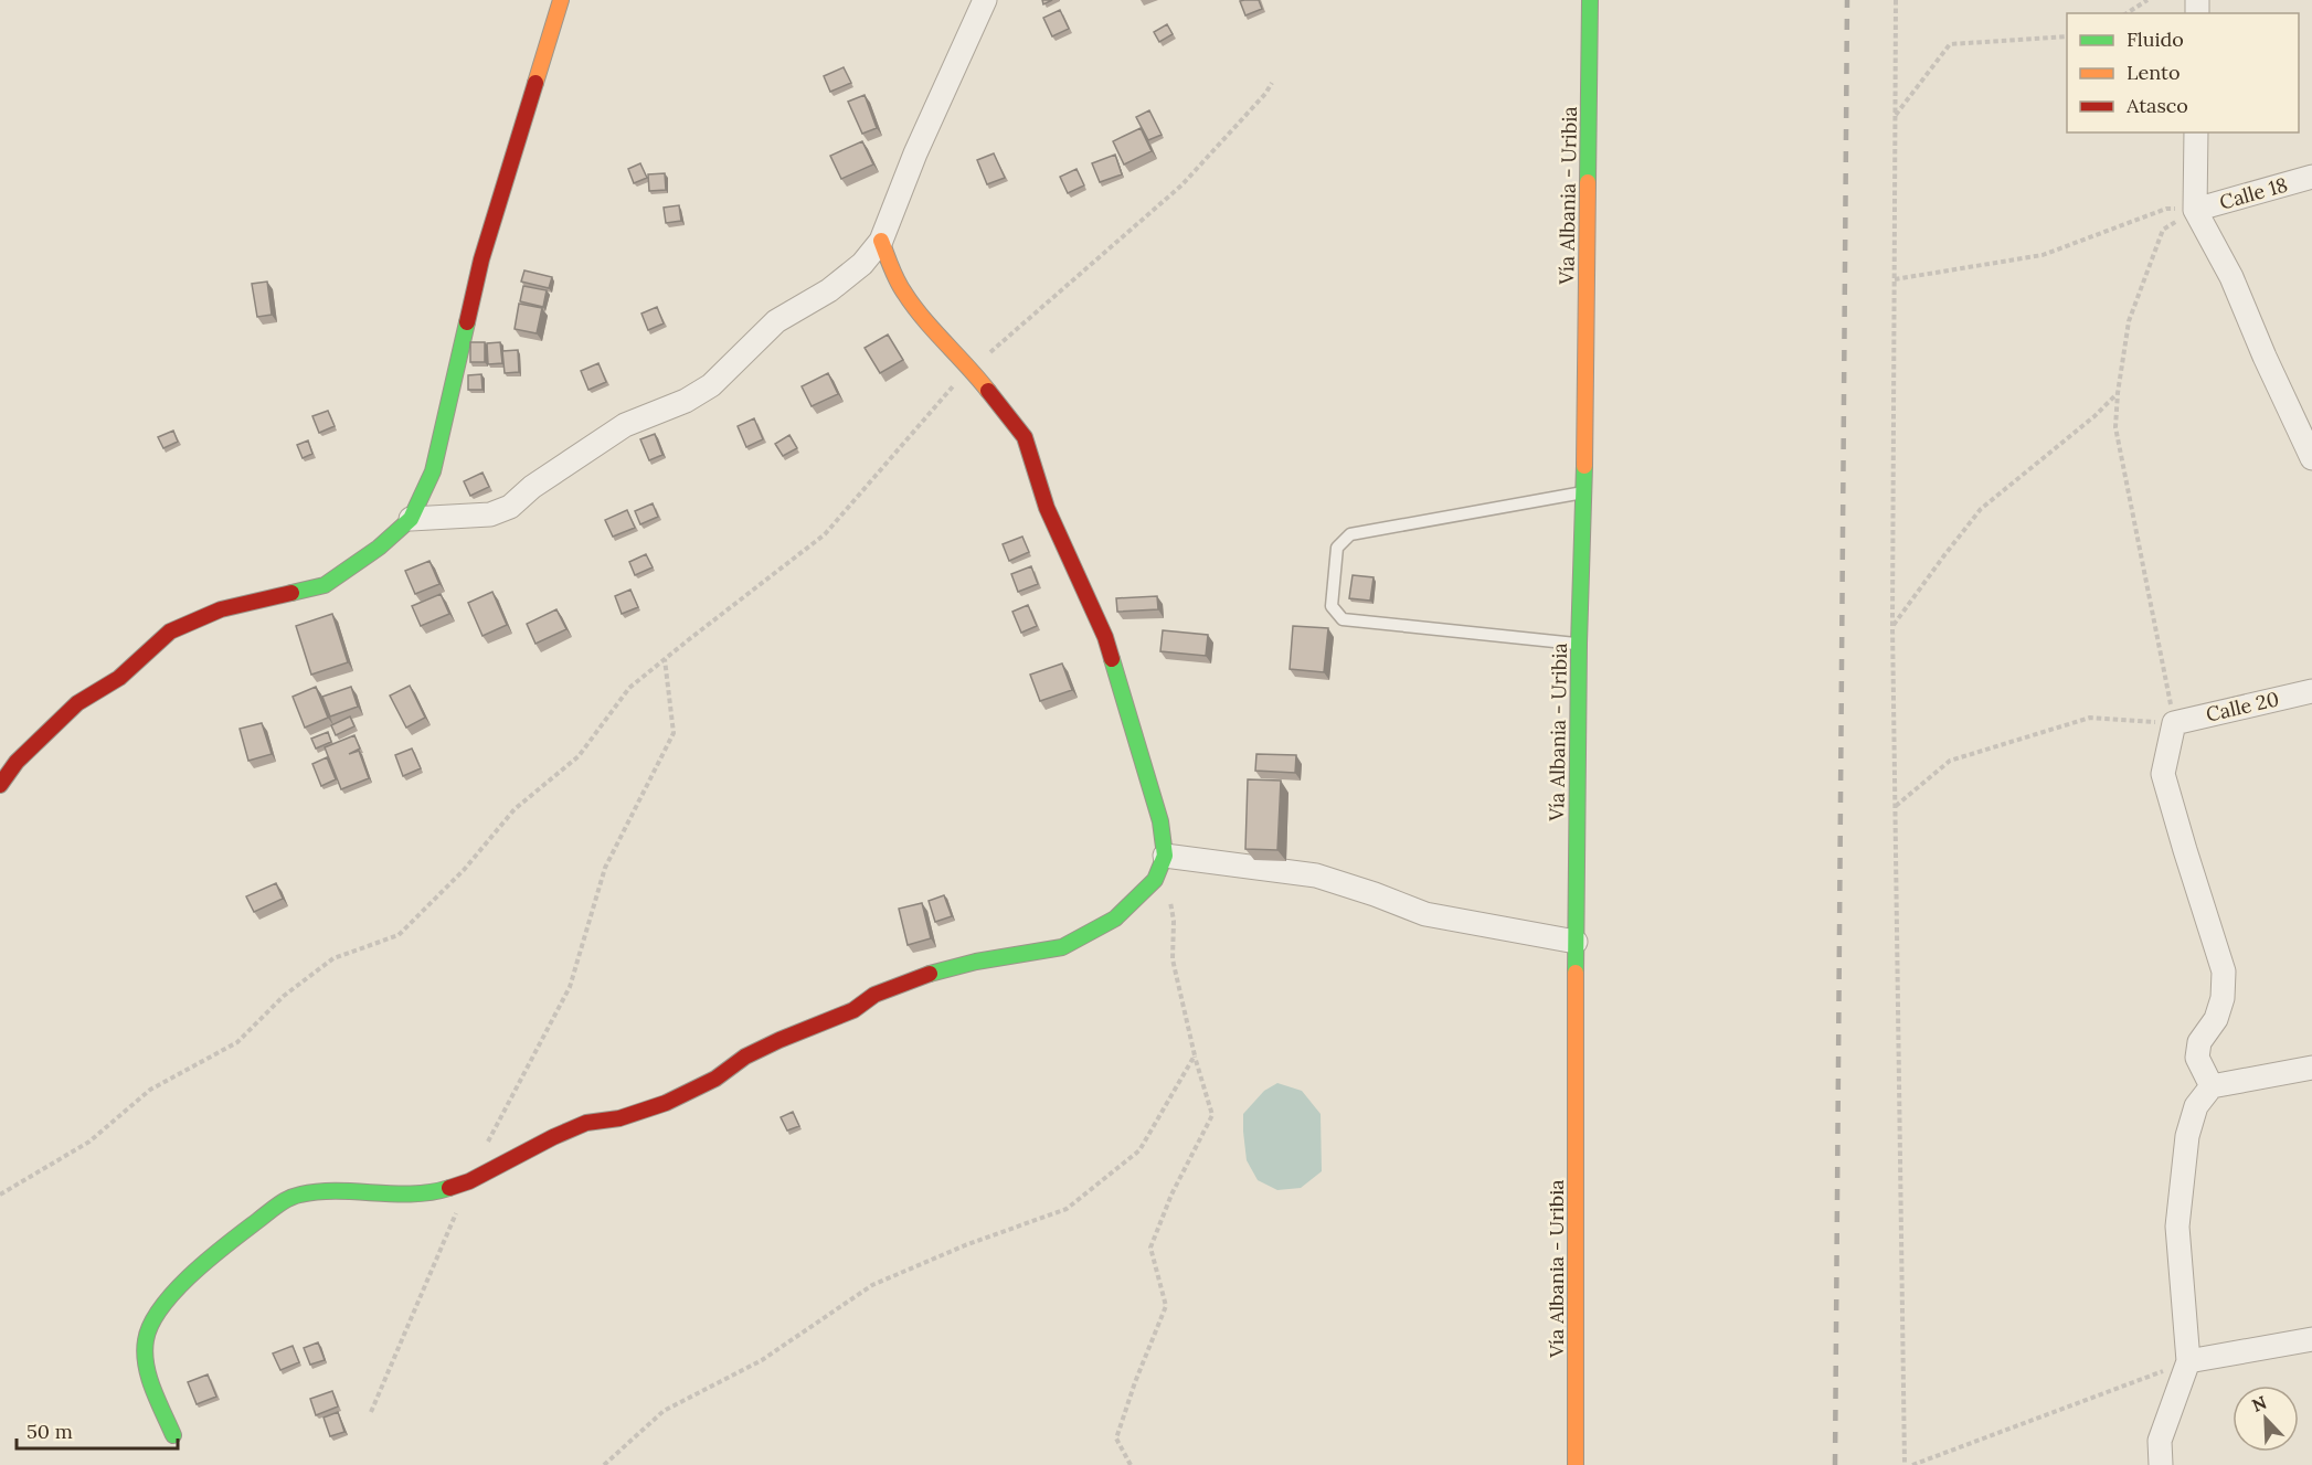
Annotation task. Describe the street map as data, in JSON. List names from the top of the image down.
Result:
{
  "streets": {
    "street": ["Calle 18", "Vía Albania - Uribia", "Calle 20"]
  },
  "legend": ["Fluido", "Lento", "Atasco"],
  "scale_bar": "50 m",
  "north": "top left"
}
